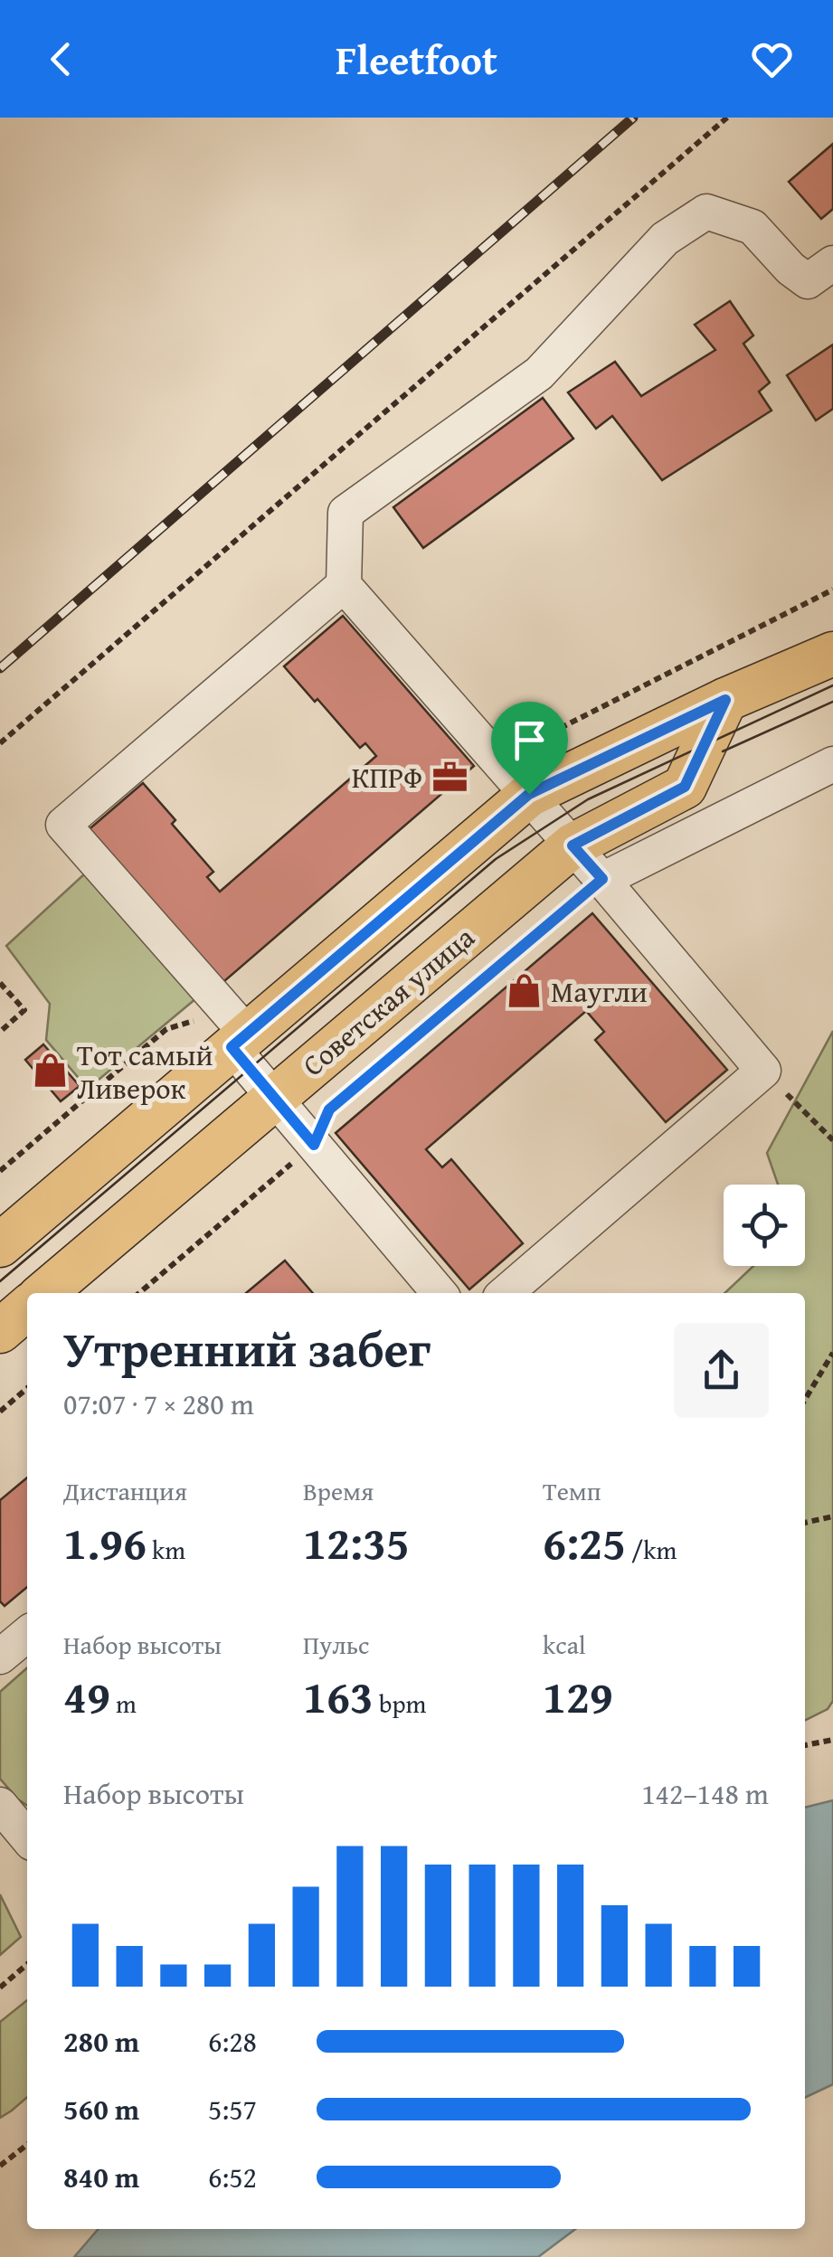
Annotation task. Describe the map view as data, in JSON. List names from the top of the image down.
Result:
{
  "streets": {
    "main road": ["Советская улица"]
  },
  "places": {
    "office": ["КПРФ"],
    "shop": ["Маугли", "Тот самый Ливерок"]
  },
  "page": {
    "header": "Fleetfoot",
    "heading": ["Утренний забег", "07:07 · 7 × 280 m"],
    "stats": [
      ["Дистанция", "1.96 km"],
      ["Время", "12:35"],
      ["Темп", "6:25 /km"],
      ["Набор высоты", "49 m"],
      ["Пульс", "163 bpm"],
      ["kcal", "129"]
    ],
    "chart": ["Набор высоты", "142–148 m"],
    "list": [
      {
        "name": "280 m",
        "note": "6:28"
      },
      {
        "name": "560 m",
        "note": "5:57"
      },
      {
        "name": "840 m",
        "note": "6:52"
      }
    ]
  }
}
